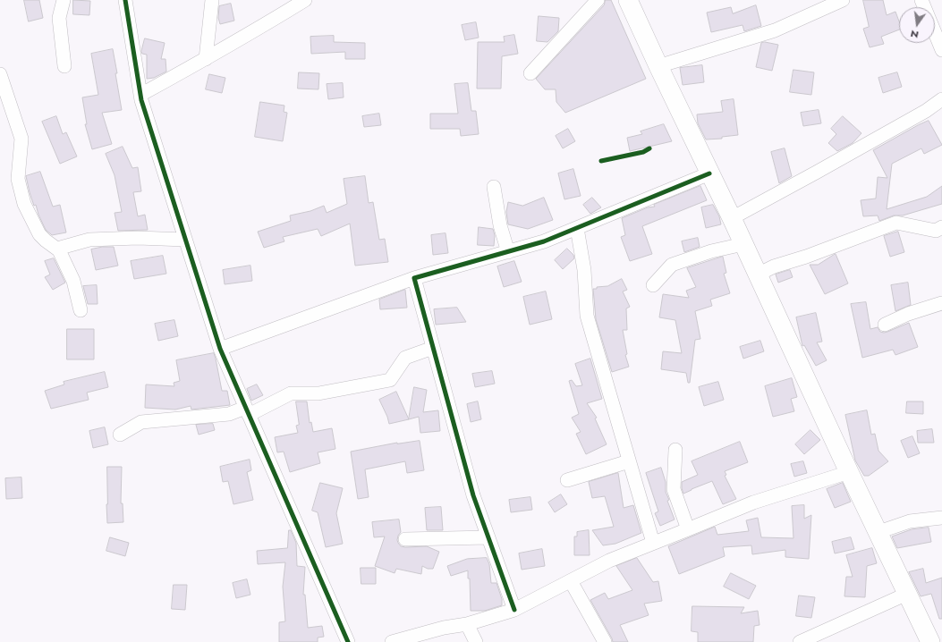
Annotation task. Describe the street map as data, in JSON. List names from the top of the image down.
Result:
{
  "north": "bottom"
}
